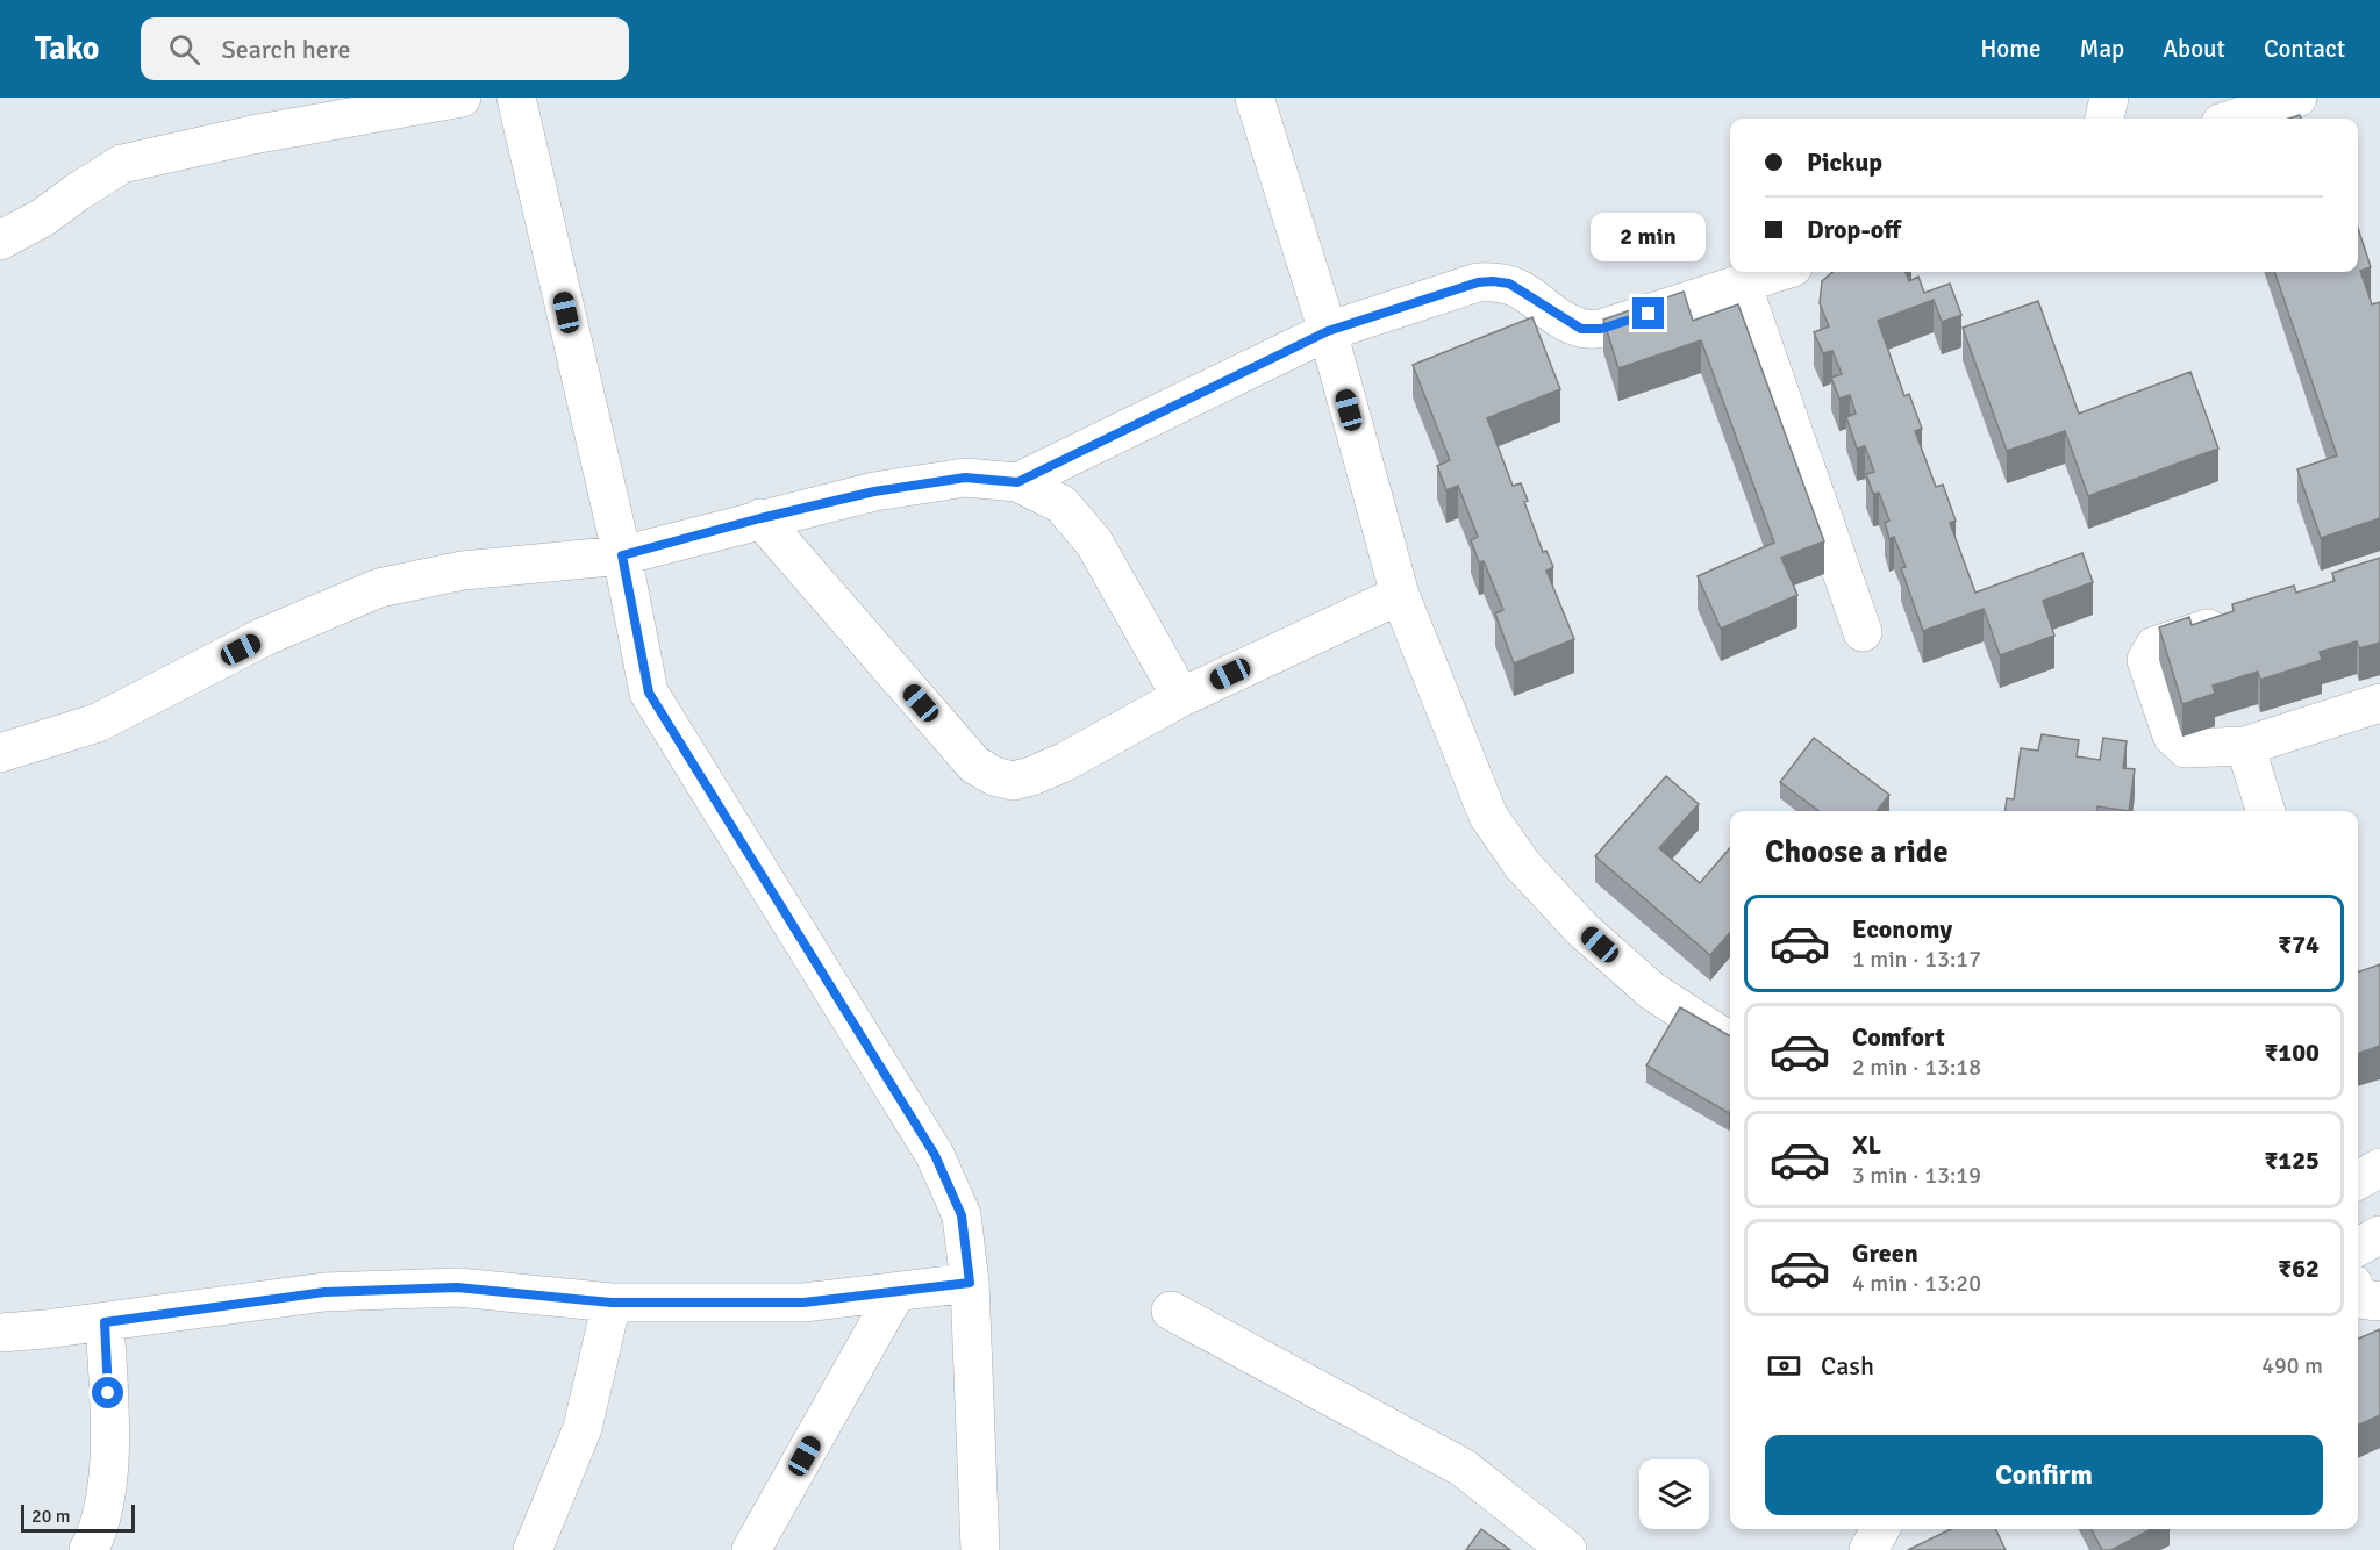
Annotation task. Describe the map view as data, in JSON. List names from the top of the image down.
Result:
{
  "scale_bar": "20 m",
  "page": {
    "header": "Tako",
    "search": "Search here",
    "nav": [
      "Home",
      "Map",
      "About",
      "Contact"
    ],
    "banner": ["Pickup", "Drop-off"],
    "bubble": "2 min",
    "heading": "Choose a ride",
    "list": [
      {
        "name": "Economy",
        "note": "1 min · 13:17",
        "value": "₹74"
      },
      {
        "name": "Comfort",
        "note": "2 min · 13:18",
        "value": "₹100"
      },
      {
        "name": "XL",
        "note": "3 min · 13:19",
        "value": "₹125"
      },
      {
        "name": "Green",
        "note": "4 min · 13:20",
        "value": "₹62"
      }
    ],
    "pay": ["Cash", "490 m"],
    "buttons": "Confirm",
    "scale": "20 m"
  }
}
